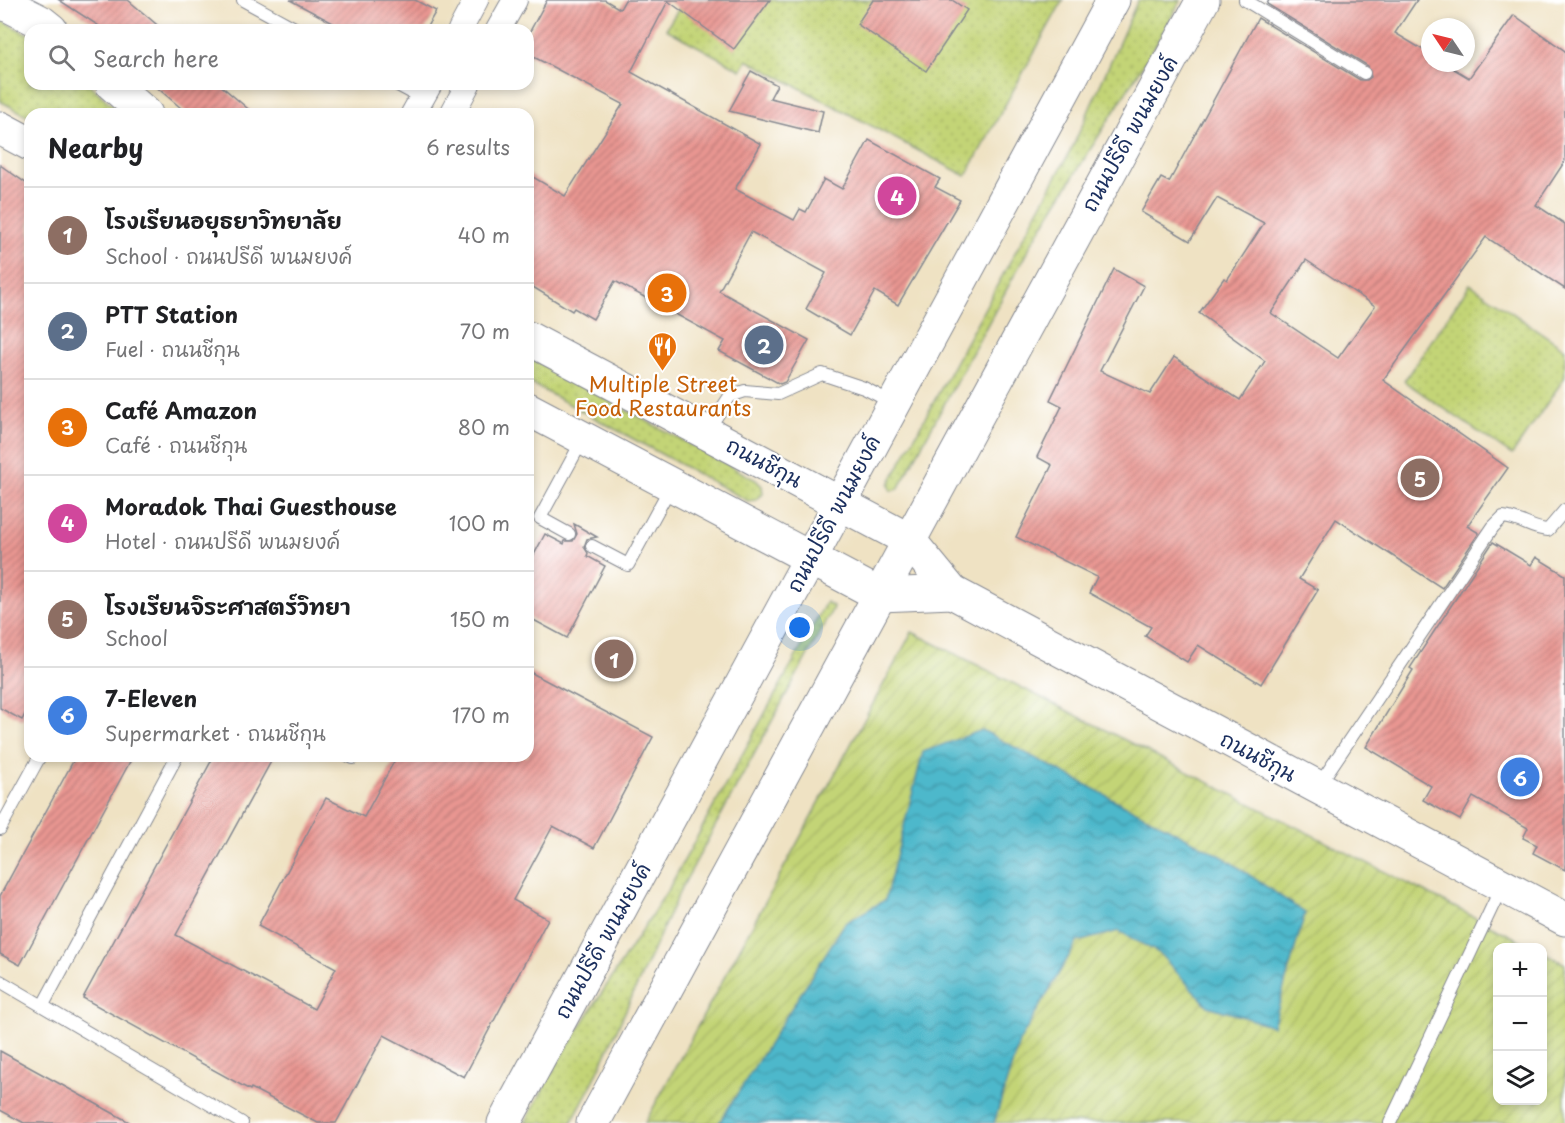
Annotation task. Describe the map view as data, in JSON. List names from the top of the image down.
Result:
{
  "streets": {
    "main road": ["ถนนปรีดี พนมยงค์", "ถนนชีกุน"]
  },
  "crossings": [
    ["ถนนปรีดี พนมยงค์", "ถนนชีกุน"]
  ],
  "places": {
    "restaurant": ["Multiple Street Food Restaurants"]
  },
  "north": "top left",
  "page": {
    "search": "Search here",
    "heading": ["Nearby", "6 results"],
    "pins": [
      "4",
      "3",
      "2",
      "5",
      "1",
      "6"
    ],
    "list": [
      {
        "mark": "1",
        "name": "โรงเรียนอยุธยาวิทยาลัย",
        "note": "School · ถนนปรีดี พนมยงค์",
        "value": "40 m"
      },
      {
        "mark": "2",
        "name": "PTT Station",
        "note": "Fuel · ถนนชีกุน",
        "value": "70 m"
      },
      {
        "mark": "3",
        "name": "Café Amazon",
        "note": "Café · ถนนชีกุน",
        "value": "80 m"
      },
      {
        "mark": "4",
        "name": "Moradok Thai Guesthouse",
        "note": "Hotel · ถนนปรีดี พนมยงค์",
        "value": "100 m"
      },
      {
        "mark": "5",
        "name": "โรงเรียนจิระศาสตร์วิทยา",
        "note": "School",
        "value": "150 m"
      },
      {
        "mark": "6",
        "name": "7-Eleven",
        "note": "Supermarket · ถนนชีกุน",
        "value": "170 m"
      }
    ],
    "map_buttons": ["+", "−"]
  }
}
